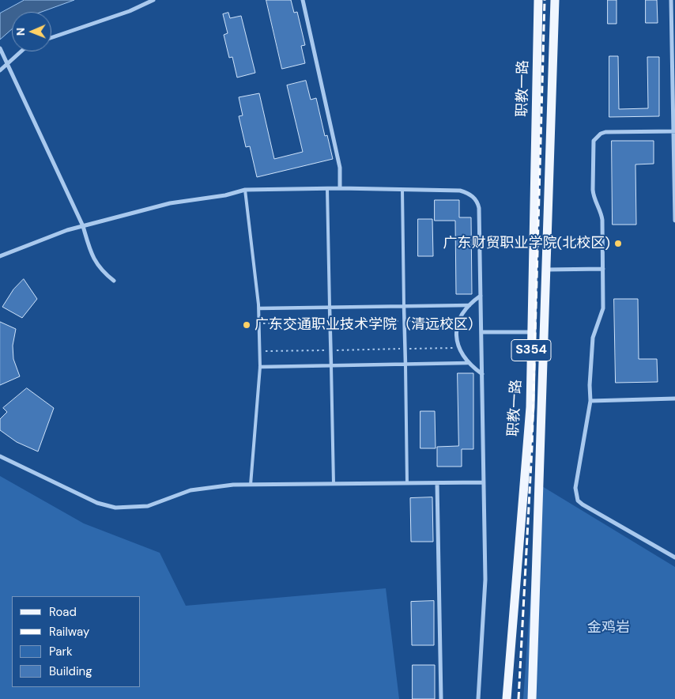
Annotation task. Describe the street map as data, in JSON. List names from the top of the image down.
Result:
{
  "streets": {
    "main road": ["职教一路", "S354"]
  },
  "parks": ["金鸡岩"],
  "places": ["广东财贸职业学院(北校区)", "广东交通职业技术学院（清远校区）"],
  "legend": [
    "Road",
    "Railway",
    "Park",
    "Building"
  ],
  "north": "left"
}
